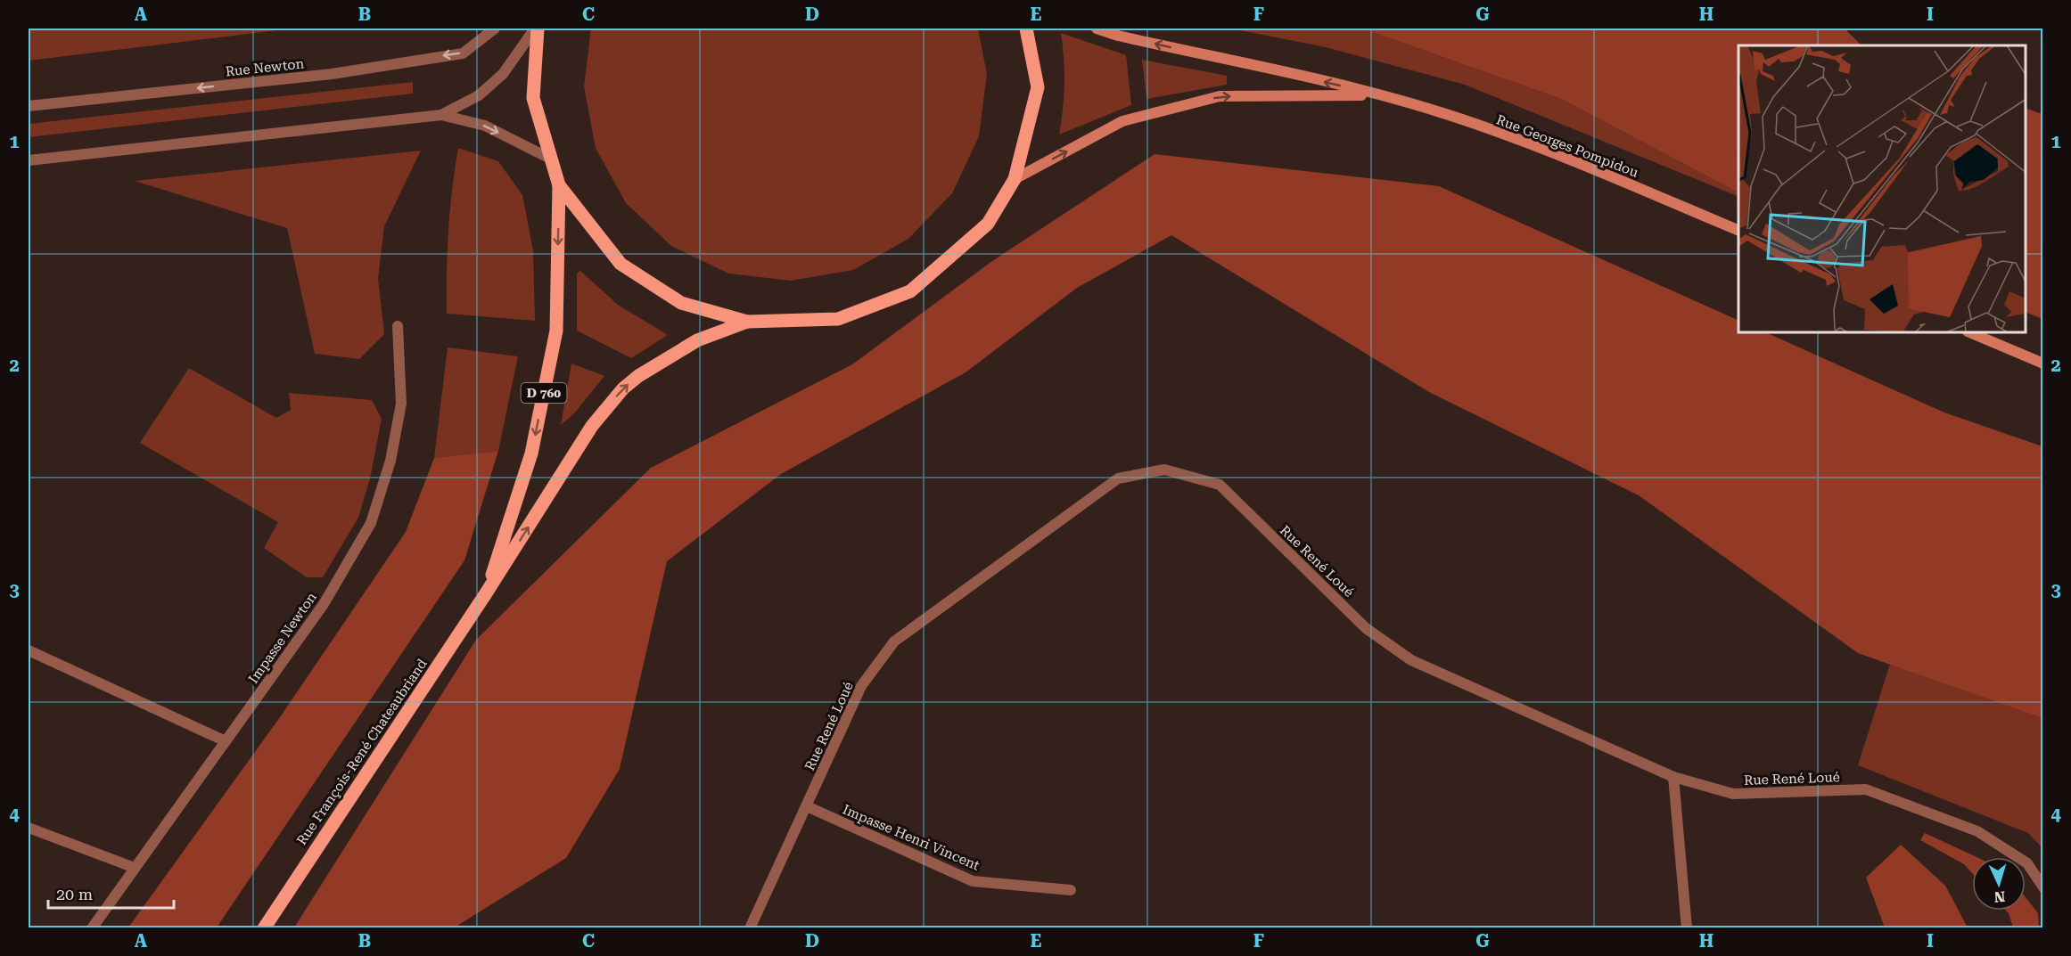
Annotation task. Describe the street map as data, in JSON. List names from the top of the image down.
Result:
{
  "streets": {
    "main road": ["Rue Georges Pompidou", "D 760", "Rue François-René Chateaubriand"],
    "street": [
      "Rue Newton",
      "Rue René Loué",
      "Impasse Newton",
      "Impasse Henri Vincent"
    ]
  },
  "crossings": [
    ["Rue René Loué", "Impasse Henri Vincent"]
  ],
  "scale_bar": "20 m",
  "north": "bottom",
  "grid": {
    "columns": [
      "A",
      "B",
      "C",
      "D",
      "E",
      "F",
      "G",
      "H",
      "I"
    ],
    "rows": [
      "1",
      "2",
      "3",
      "4"
    ]
  }
}
